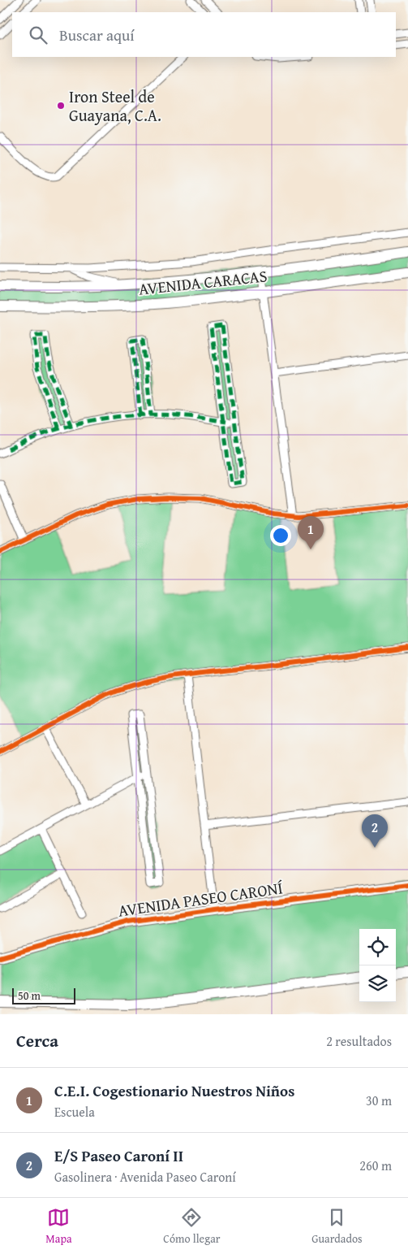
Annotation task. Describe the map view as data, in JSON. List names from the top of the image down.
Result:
{
  "streets": {
    "street": ["AVENIDA CARACAS", "AVENIDA PASEO CARONÍ"]
  },
  "places": ["Iron Steel de Guayana, C.A."],
  "scale_bar": "50 m",
  "page": {
    "search": "Buscar aquí",
    "pins": ["1", "2"],
    "scale": "50 m",
    "heading": ["Cerca", "2 resultados"],
    "list": [
      {
        "mark": "1",
        "name": "C.E.I. Cogestionario Nuestros Niños",
        "note": "Escuela",
        "value": "30 m"
      },
      {
        "mark": "2",
        "name": "E/S Paseo Caroní II",
        "note": "Gasolinera · Avenida Paseo Caroní",
        "value": "260 m"
      }
    ],
    "nav": ["Mapa", "Cómo llegar", "Guardados"]
  }
}
